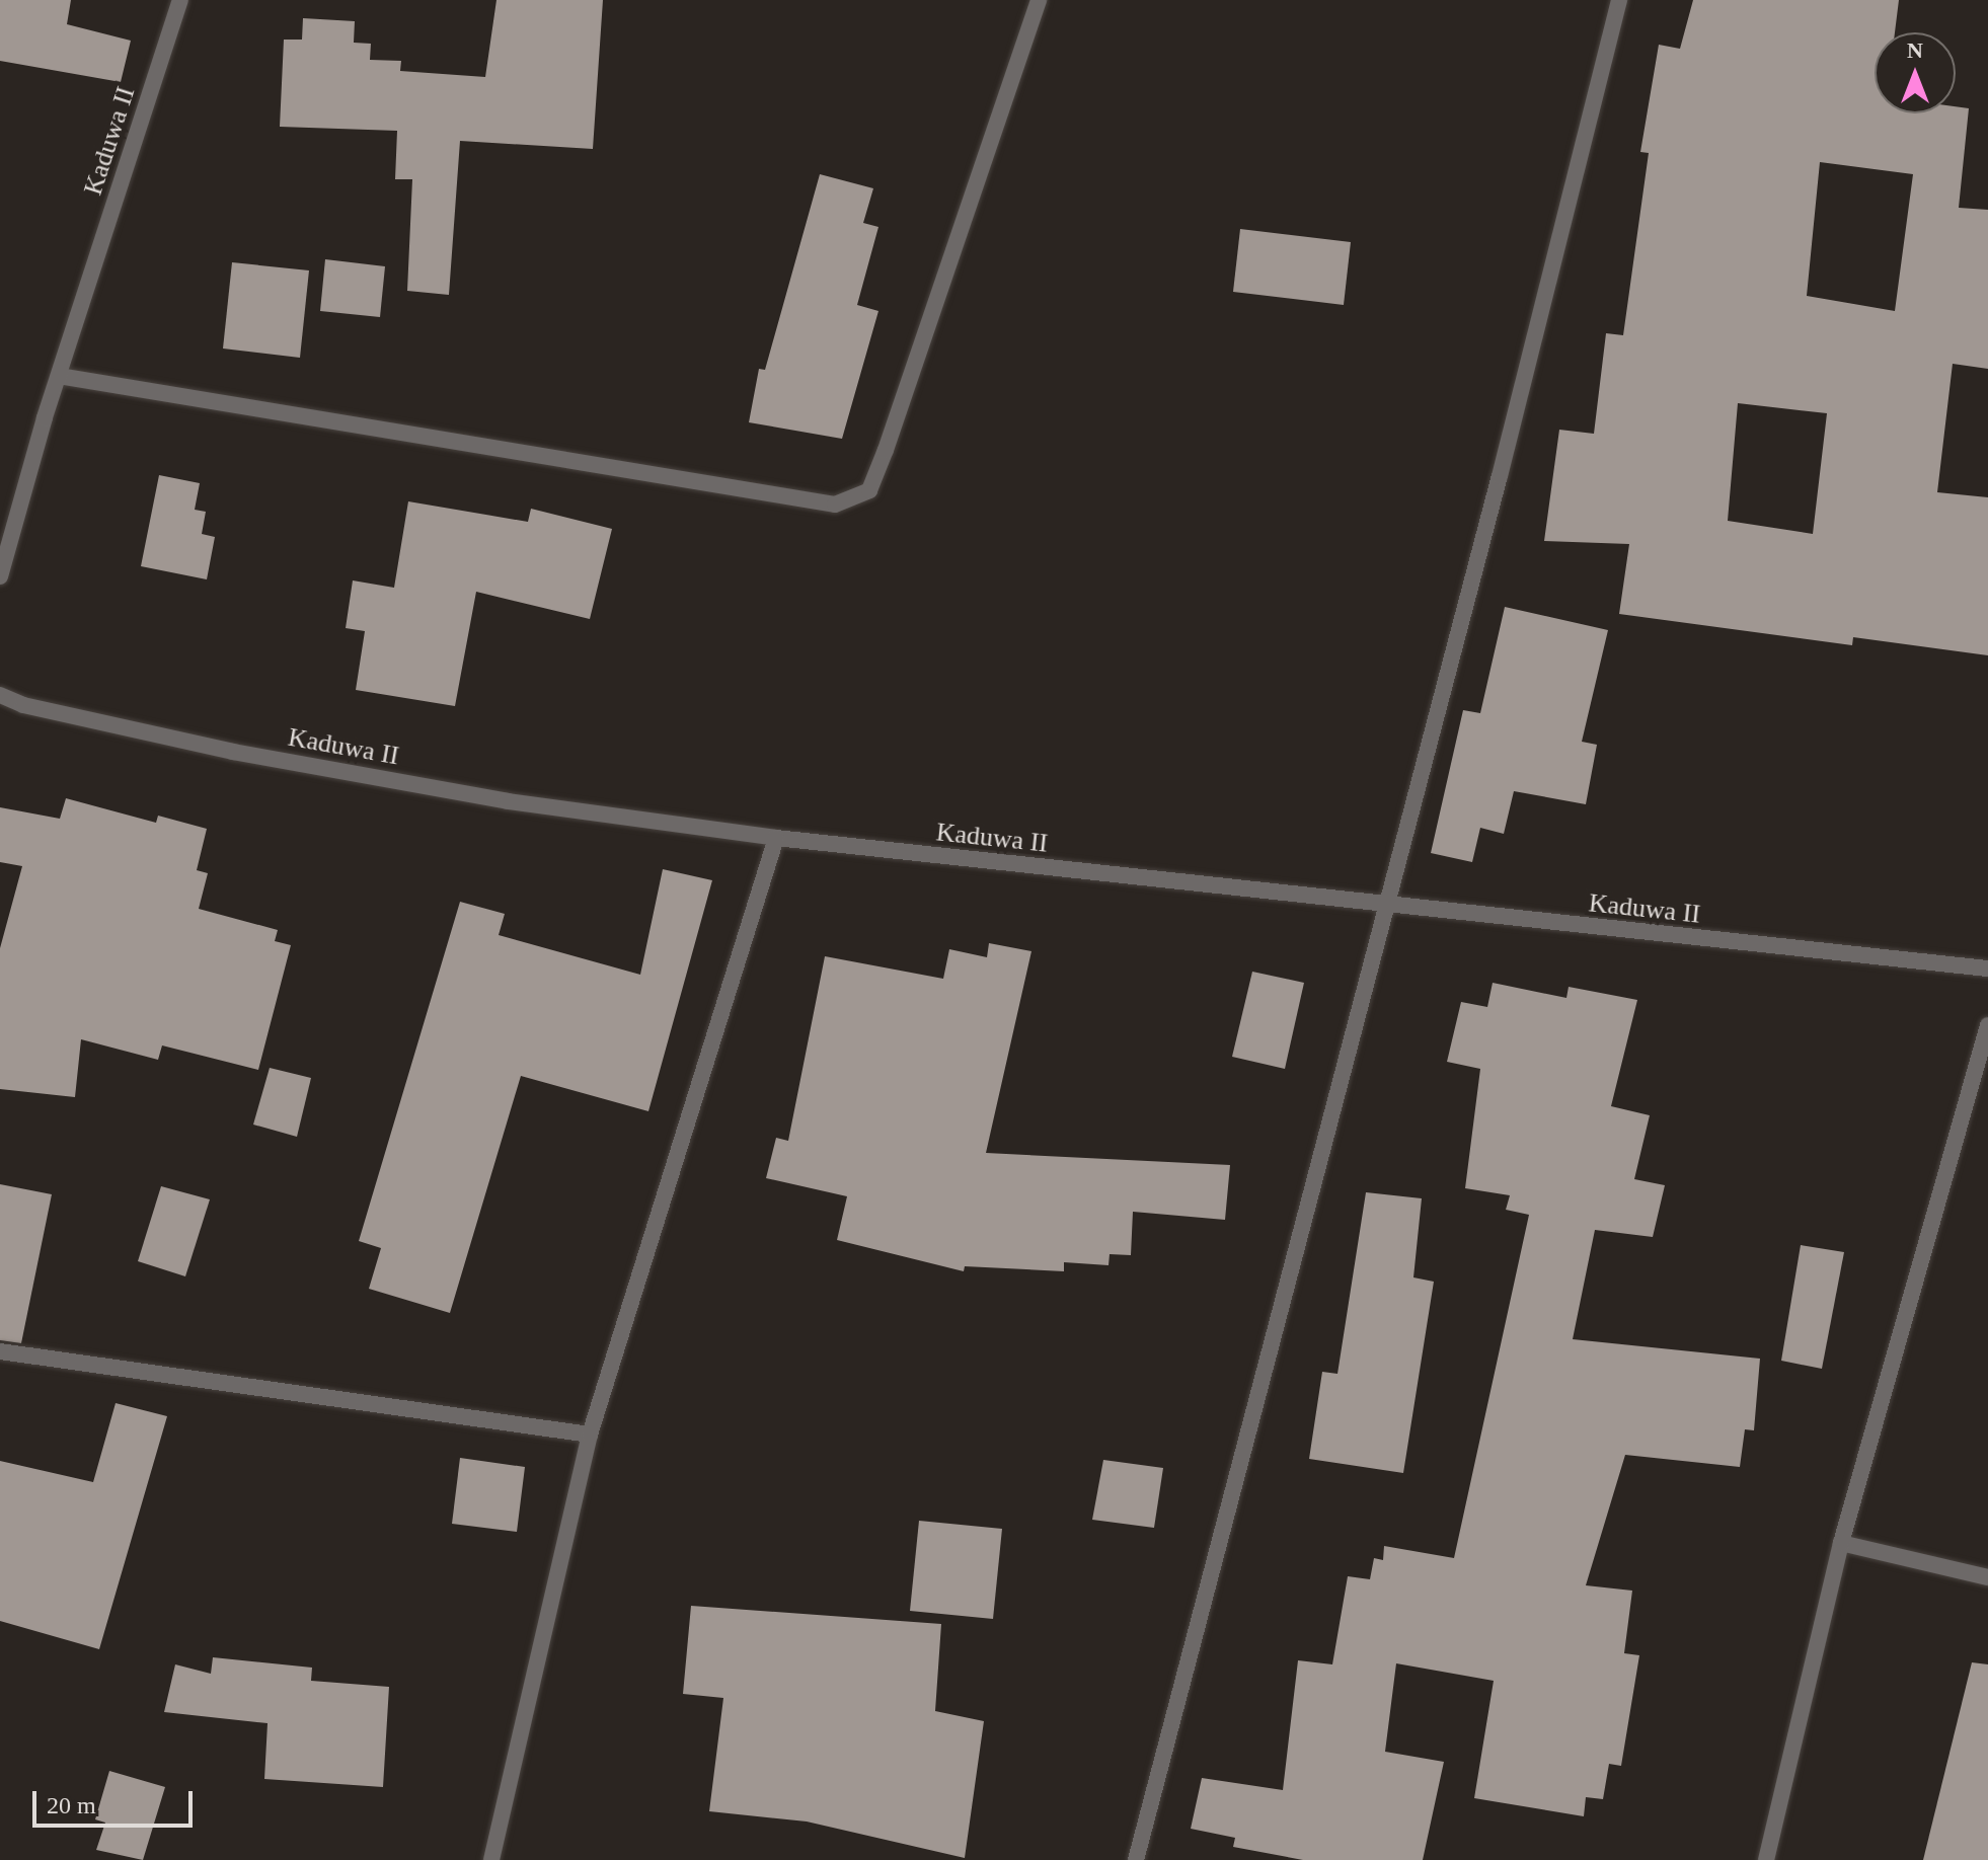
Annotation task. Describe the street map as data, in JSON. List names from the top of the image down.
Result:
{
  "streets": {
    "street": ["Kaduwa II"]
  },
  "scale_bar": "20 m",
  "north": "top"
}
